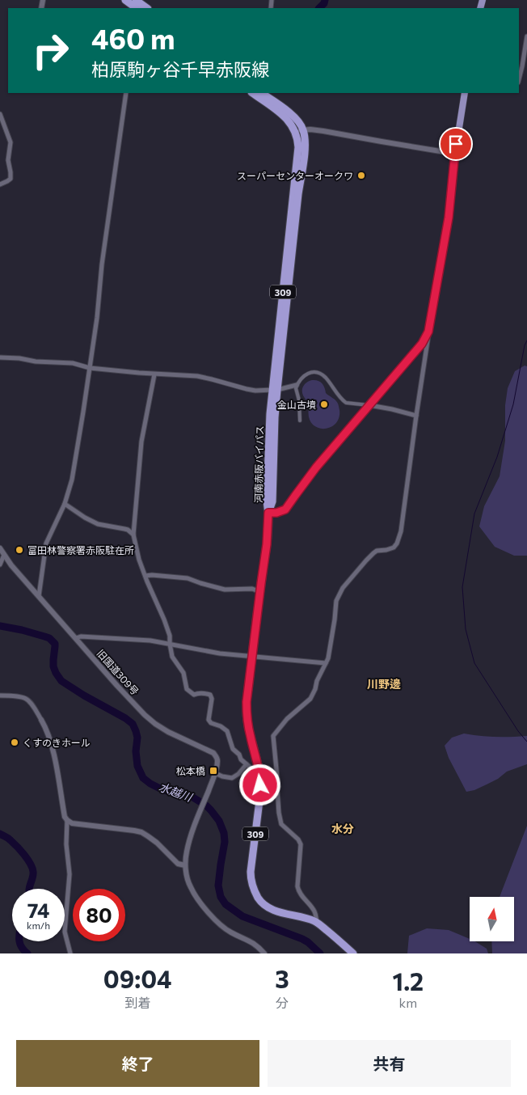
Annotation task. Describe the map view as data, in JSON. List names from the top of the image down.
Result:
{
  "streets": {
    "highway": ["309", "河南赤阪バイパス"],
    "street": ["旧国道309号"]
  },
  "crossings": [
    ["309", "河南赤阪バイパス"]
  ],
  "districts": ["川野邊", "水分"],
  "water": ["水越川"],
  "places": {
    "other": [
      "スーパーセンターオークワ",
      "金山古墳",
      "富田林警察署赤阪駐在所",
      "くすのきホール"
    ],
    "transit": ["松本橋"]
  },
  "north": "top",
  "page": {
    "turn": ["460 m", "柏原駒ヶ谷千早赤阪線"],
    "speed": "74 km/h",
    "limit": "80",
    "eta": [
      "09:04",
      "到着",
      "3",
      "分",
      "1.2",
      "km"
    ],
    "buttons": ["終了", "共有"]
  }
}
